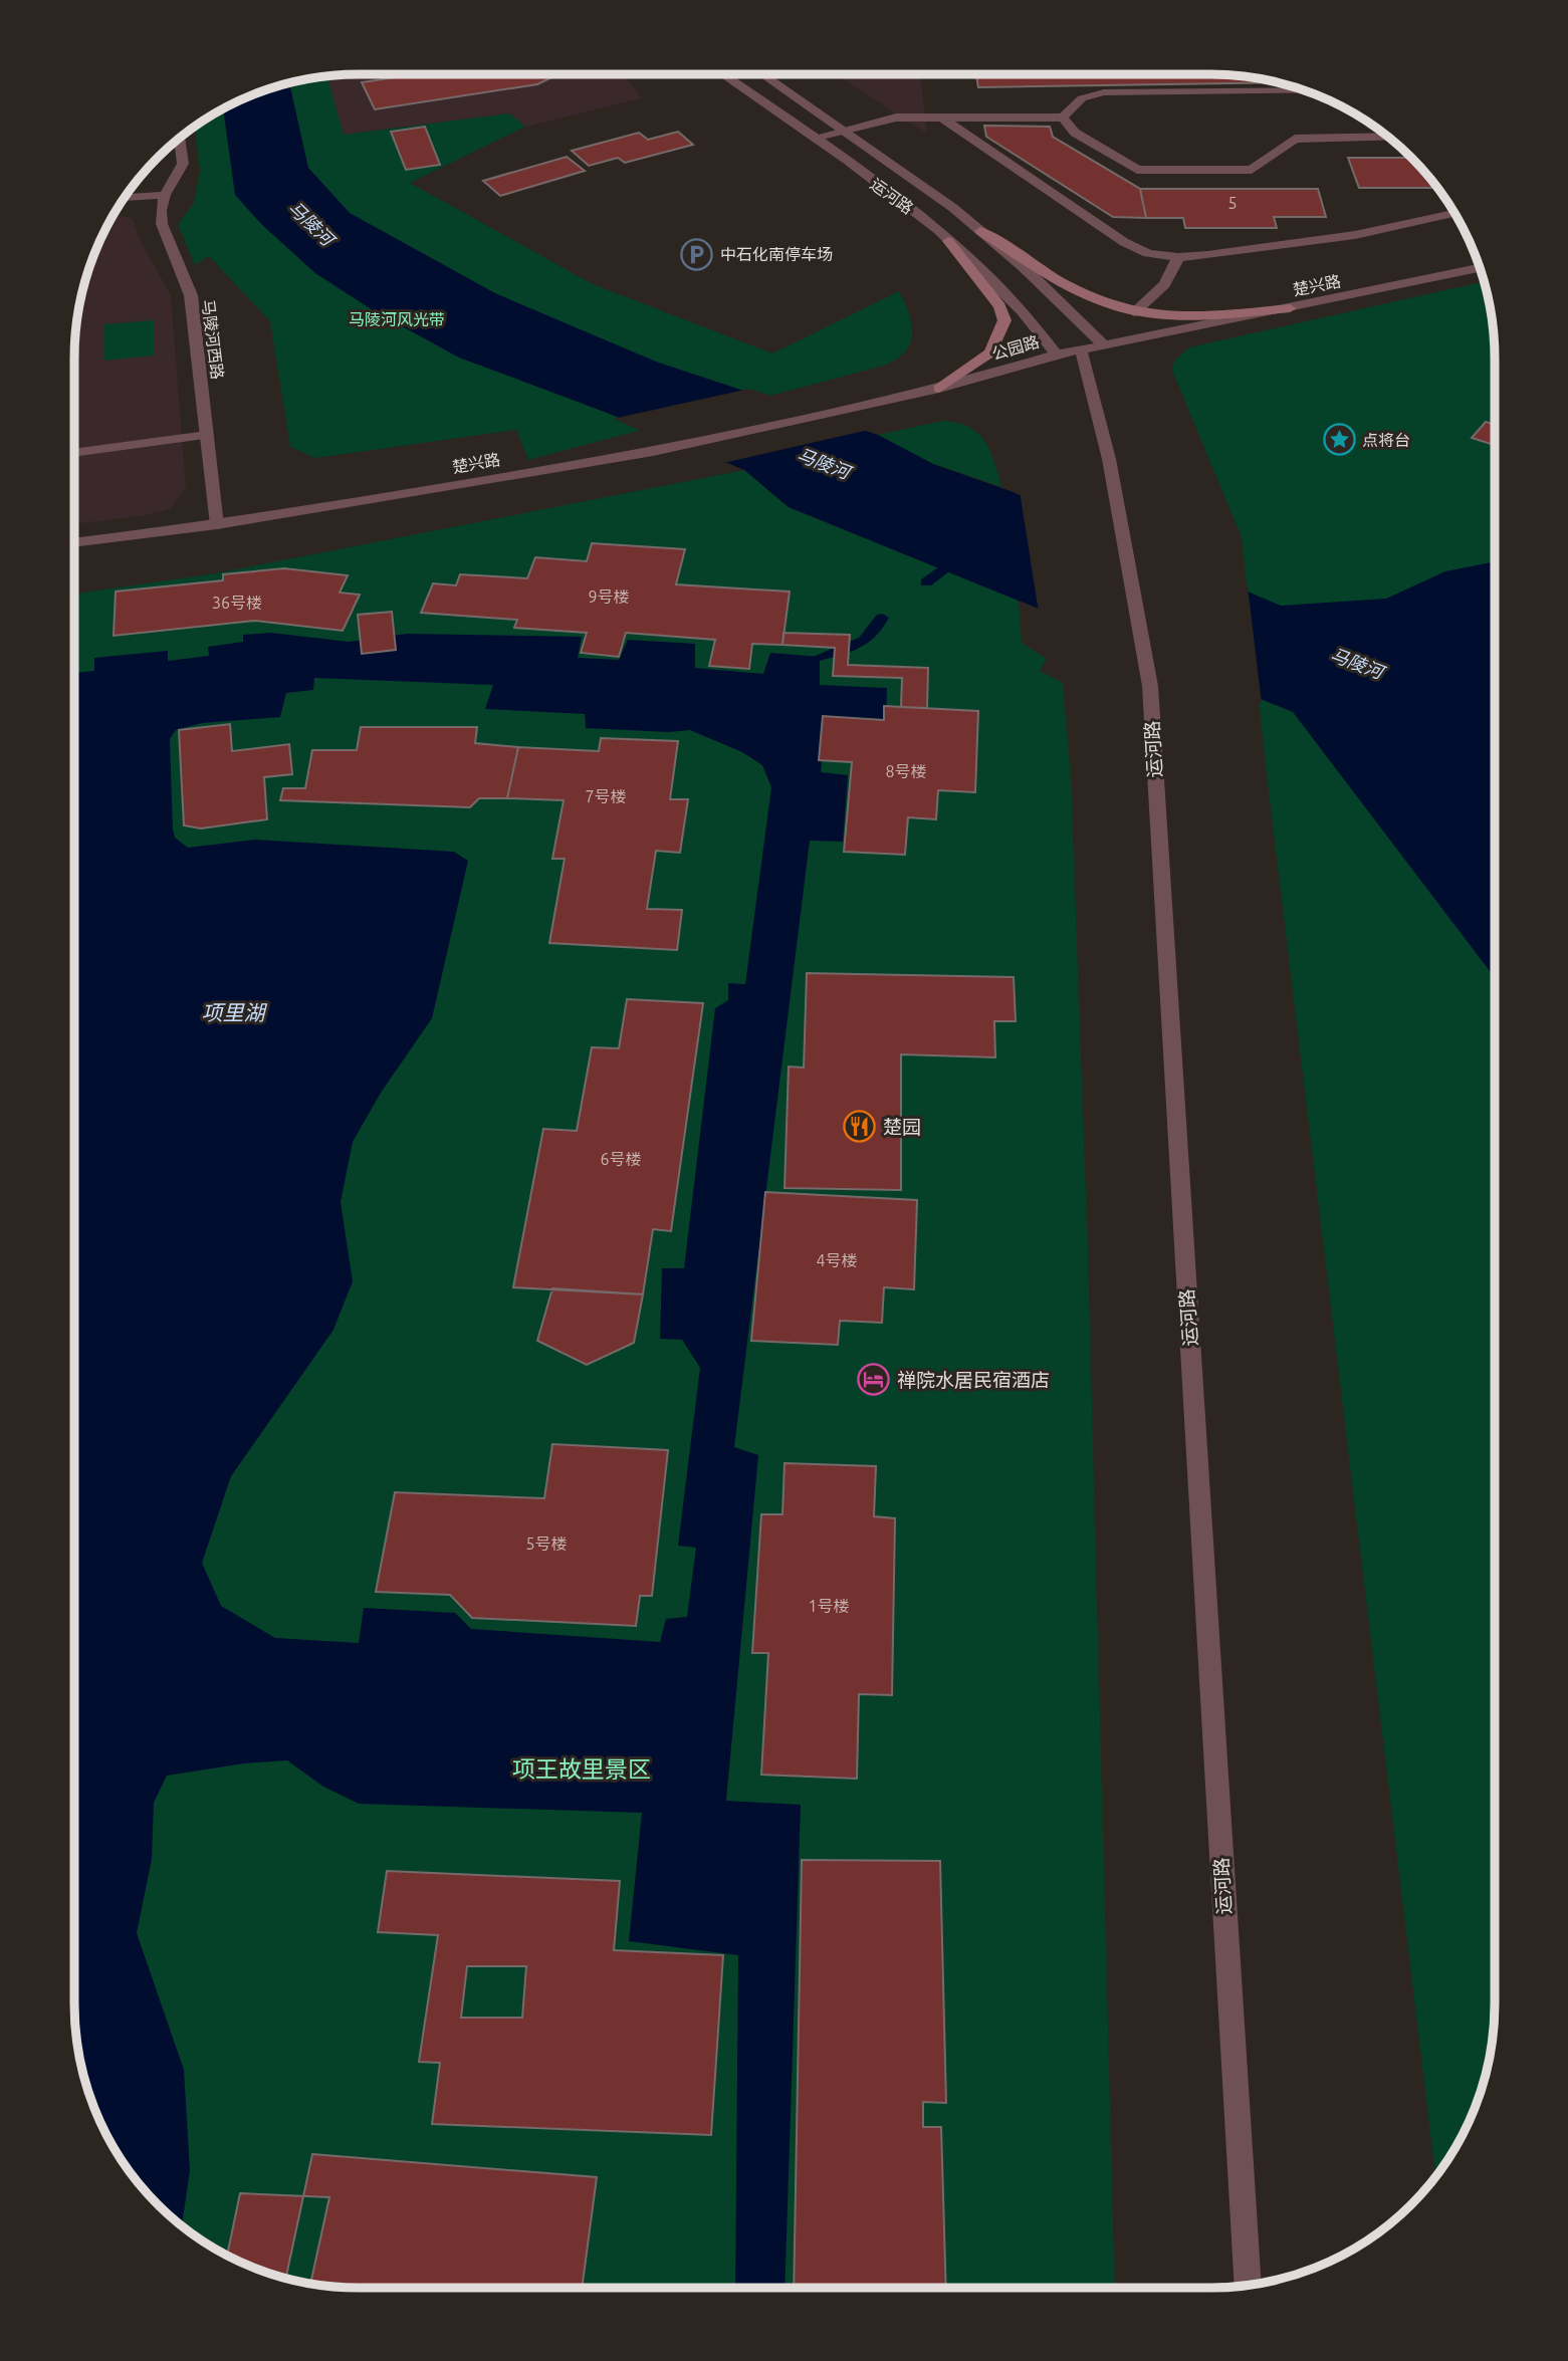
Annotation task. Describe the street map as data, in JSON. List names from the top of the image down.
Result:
{
  "streets": {
    "street": [
      "运河路",
      "楚兴路",
      "马陵河西路",
      "公园路"
    ]
  },
  "crossings": [
    ["运河路", "公园路"],
    ["楚兴路", "马陵河西路"],
    ["楚兴路", "公园路"]
  ],
  "water": ["马陵河", "项里湖"],
  "parks": ["马陵河风光带", "项王故里景区"],
  "places": {
    "parking": ["中石化南停车场"],
    "place": ["点将台"],
    "restaurant": ["楚园"],
    "hotel": ["禅院水居民宿酒店"]
  },
  "house_numbers": [
    "5",
    "9号楼",
    "36号楼",
    "8号楼",
    "7号楼",
    "6号楼",
    "4号楼",
    "5号楼",
    "1号楼"
  ]
}
